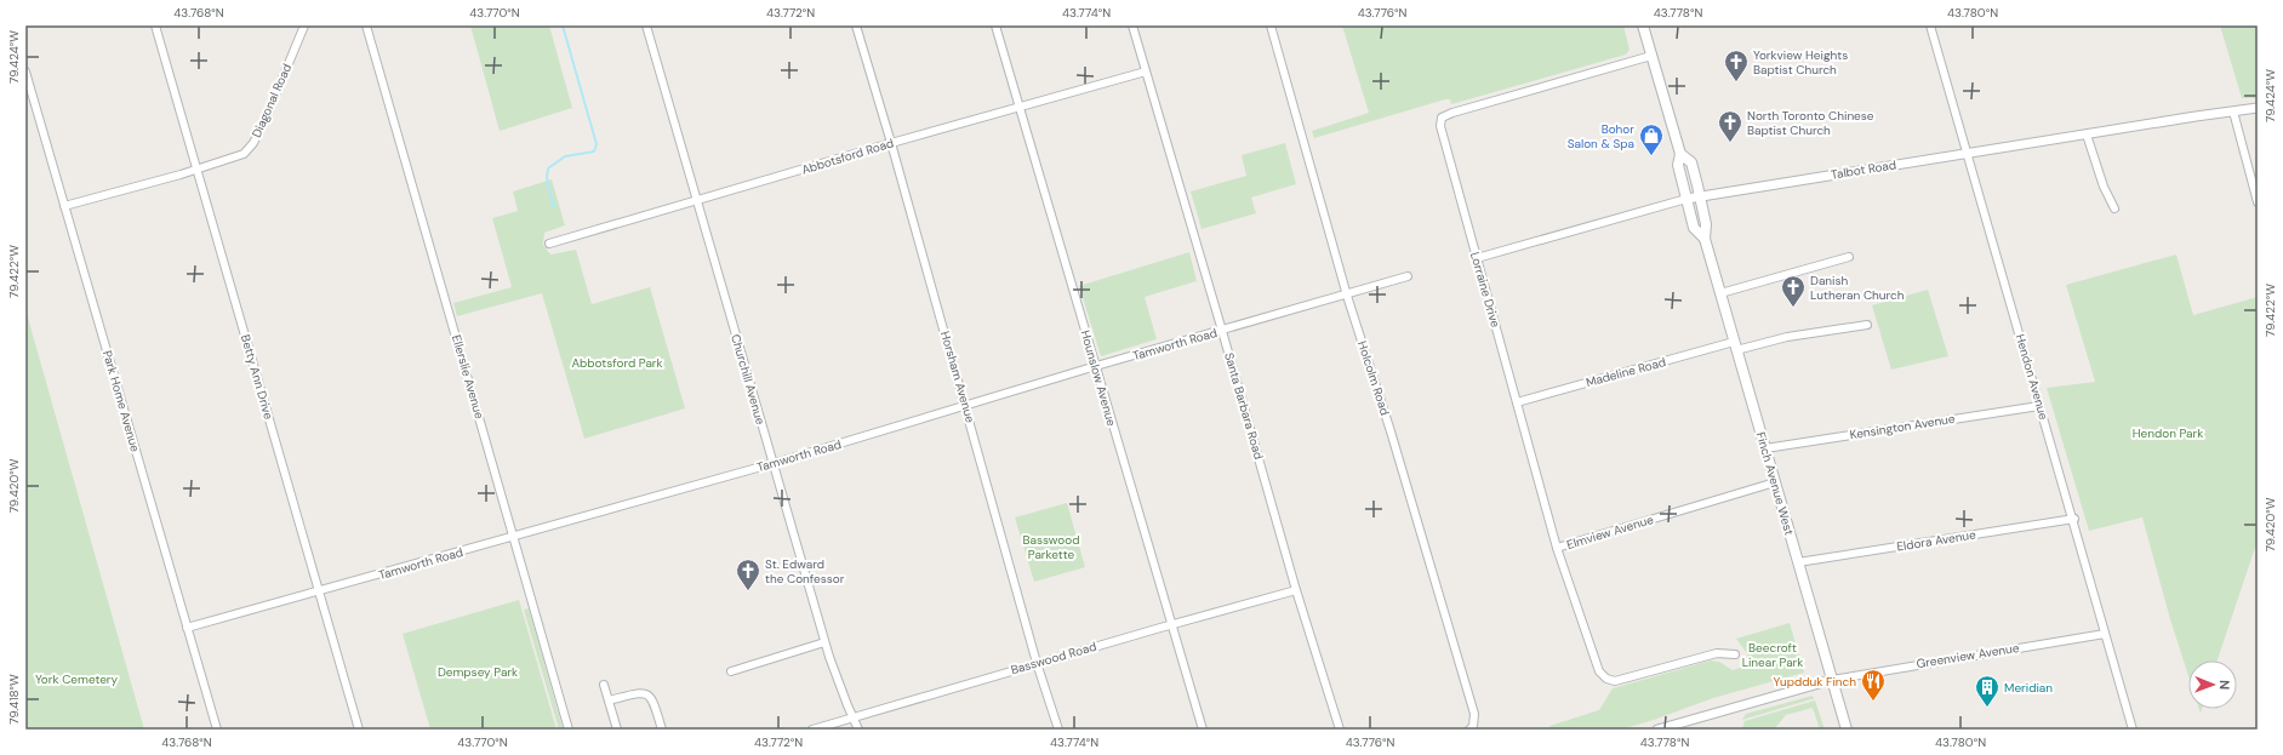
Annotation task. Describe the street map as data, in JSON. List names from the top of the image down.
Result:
{
  "streets": {
    "main road": ["Finch Avenue West"],
    "street": [
      "Diagonal Road",
      "Abbotsford Road",
      "Talbot Road",
      "Lorraine Drive",
      "Tamworth Road",
      "Madeline Road",
      "Betty Ann Drive",
      "Ellerslie Avenue",
      "Horsham Avenue",
      "Hendon Avenue",
      "Hounslow Avenue",
      "Holcolm Road",
      "Churchill Avenue",
      "Park Home Avenue",
      "Santa Barbara Road",
      "Kensington Avenue",
      "Elmview Avenue",
      "Eldora Avenue",
      "Greenview Avenue",
      "Basswood Road"
    ]
  },
  "crossings": [
    ["Diagonal Road", "Betty Ann Drive"],
    ["Diagonal Road", "Park Home Avenue"],
    ["Abbotsford Road", "Horsham Avenue"],
    ["Abbotsford Road", "Hounslow Avenue"],
    ["Abbotsford Road", "Churchill Avenue"],
    ["Abbotsford Road", "Santa Barbara Road"],
    ["Talbot Road", "Lorraine Drive"],
    ["Talbot Road", "Hendon Avenue"],
    ["Talbot Road", "Finch Avenue West"],
    ["Lorraine Drive", "Madeline Road"],
    ["Lorraine Drive", "Finch Avenue West"],
    ["Lorraine Drive", "Elmview Avenue"],
    ["Tamworth Road", "Betty Ann Drive"],
    ["Tamworth Road", "Ellerslie Avenue"],
    ["Tamworth Road", "Horsham Avenue"],
    ["Tamworth Road", "Hounslow Avenue"],
    ["Tamworth Road", "Holcolm Road"],
    ["Tamworth Road", "Churchill Avenue"],
    ["Tamworth Road", "Park Home Avenue"],
    ["Tamworth Road", "Santa Barbara Road"],
    ["Madeline Road", "Finch Avenue West"],
    ["Horsham Avenue", "Basswood Road"],
    ["Hendon Avenue", "Kensington Avenue"],
    ["Hendon Avenue", "Eldora Avenue"],
    ["Hendon Avenue", "Greenview Avenue"],
    ["Hounslow Avenue", "Basswood Road"],
    ["Churchill Avenue", "Basswood Road"],
    ["Santa Barbara Road", "Basswood Road"],
    ["Kensington Avenue", "Finch Avenue West"],
    ["Finch Avenue West", "Elmview Avenue"],
    ["Finch Avenue West", "Eldora Avenue"],
    ["Finch Avenue West", "Greenview Avenue"]
  ],
  "parks": [
    "Abbotsford Park",
    "Hendon Park",
    "Basswood Parkette",
    "Beecroft Linear Park",
    "Dempsey Park",
    "York Cemetery"
  ],
  "places": {
    "church": [
      "Yorkview Heights Baptist Church",
      "North Toronto Chinese Baptist Church",
      "Danish Lutheran Church",
      "St. Edward the Confessor"
    ],
    "shop": ["Bohor Salon & Spa"],
    "restaurant": ["Yupdduk Finch"],
    "building": ["Meridian"]
  },
  "north": "right",
  "coordinates": [
    "43.768°N",
    "43.770°N",
    "43.772°N",
    "43.774°N",
    "43.776°N",
    "43.778°N",
    "43.780°N",
    "79.424°W",
    "79.422°W",
    "79.420°W",
    "79.418°W"
  ]
}
